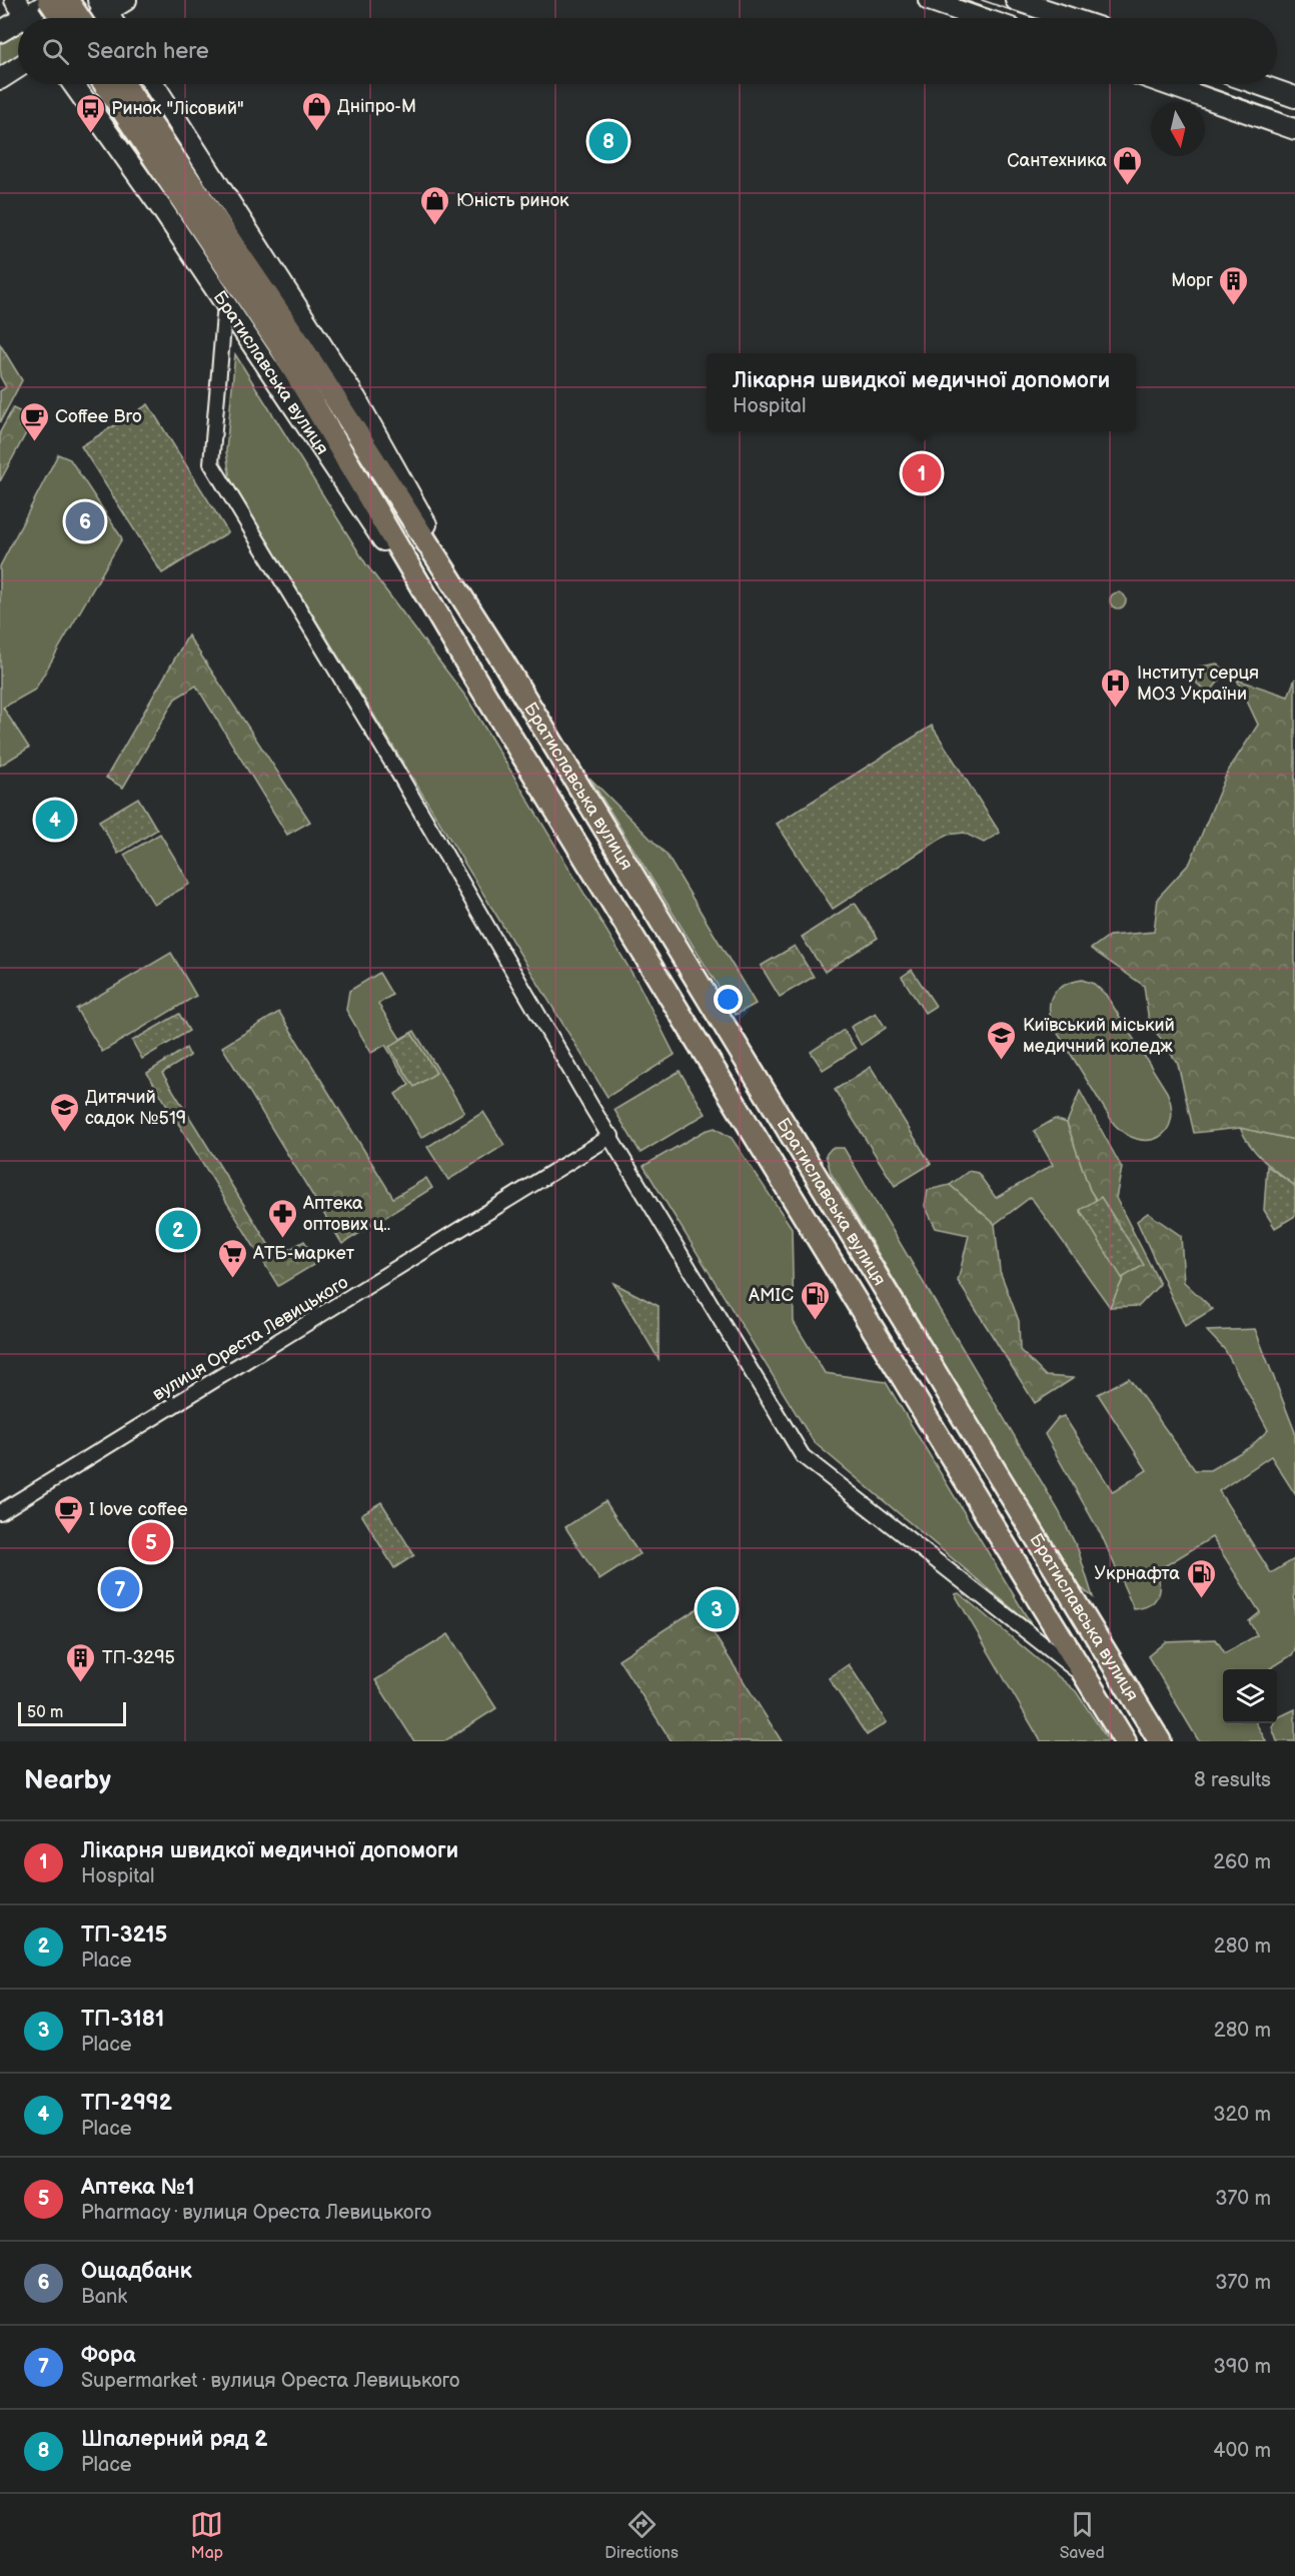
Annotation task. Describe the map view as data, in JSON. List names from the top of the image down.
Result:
{
  "streets": {
    "main road": ["Братиславська вулиця"],
    "street": ["вулиця Ореста Левицького"]
  },
  "places": {
    "shop": ["Дніпро-М", "Сантехника", "Юність ринок"],
    "bus stop": ["Ринок \"Лісовий\""],
    "building": ["Морг", "ТП-3295"],
    "cafe": ["Coffee Bro", "I love coffee"],
    "hospital": ["Інститут серця МОЗ України"],
    "school or university": ["Київський міський медичний коледж", "Дитячий садок №519"],
    "pharmacy": ["Аптека оптових ц.."],
    "supermarket": ["АТБ-маркет"],
    "fuel station": ["AMIC", "Укрнафта"]
  },
  "scale_bar": "50 m",
  "north": "bottom",
  "page": {
    "search": "Search here",
    "pins": [
      "8",
      "1",
      "6",
      "4",
      "2",
      "5",
      "7",
      "3"
    ],
    "popup": ["Лікарня швидкої медичної допомоги", "Hospital"],
    "scale": "50 m",
    "heading": ["Nearby", "8 results"],
    "list": [
      {
        "mark": "1",
        "name": "Лікарня швидкої медичної допомоги",
        "note": "Hospital",
        "value": "260 m"
      },
      {
        "mark": "2",
        "name": "ТП-3215",
        "note": "Place",
        "value": "280 m"
      },
      {
        "mark": "3",
        "name": "ТП-3181",
        "note": "Place",
        "value": "280 m"
      },
      {
        "mark": "4",
        "name": "ТП-2992",
        "note": "Place",
        "value": "320 m"
      },
      {
        "mark": "5",
        "name": "Аптека №1",
        "note": "Pharmacy · вулиця Ореста Левицького",
        "value": "370 m"
      },
      {
        "mark": "6",
        "name": "Ощадбанк",
        "note": "Bank",
        "value": "370 m"
      },
      {
        "mark": "7",
        "name": "Фора",
        "note": "Supermarket · вулиця Ореста Левицького",
        "value": "390 m"
      },
      {
        "mark": "8",
        "name": "Шпалерний ряд 2",
        "note": "Place",
        "value": "400 m"
      }
    ],
    "nav": ["Map", "Directions", "Saved"]
  }
}
